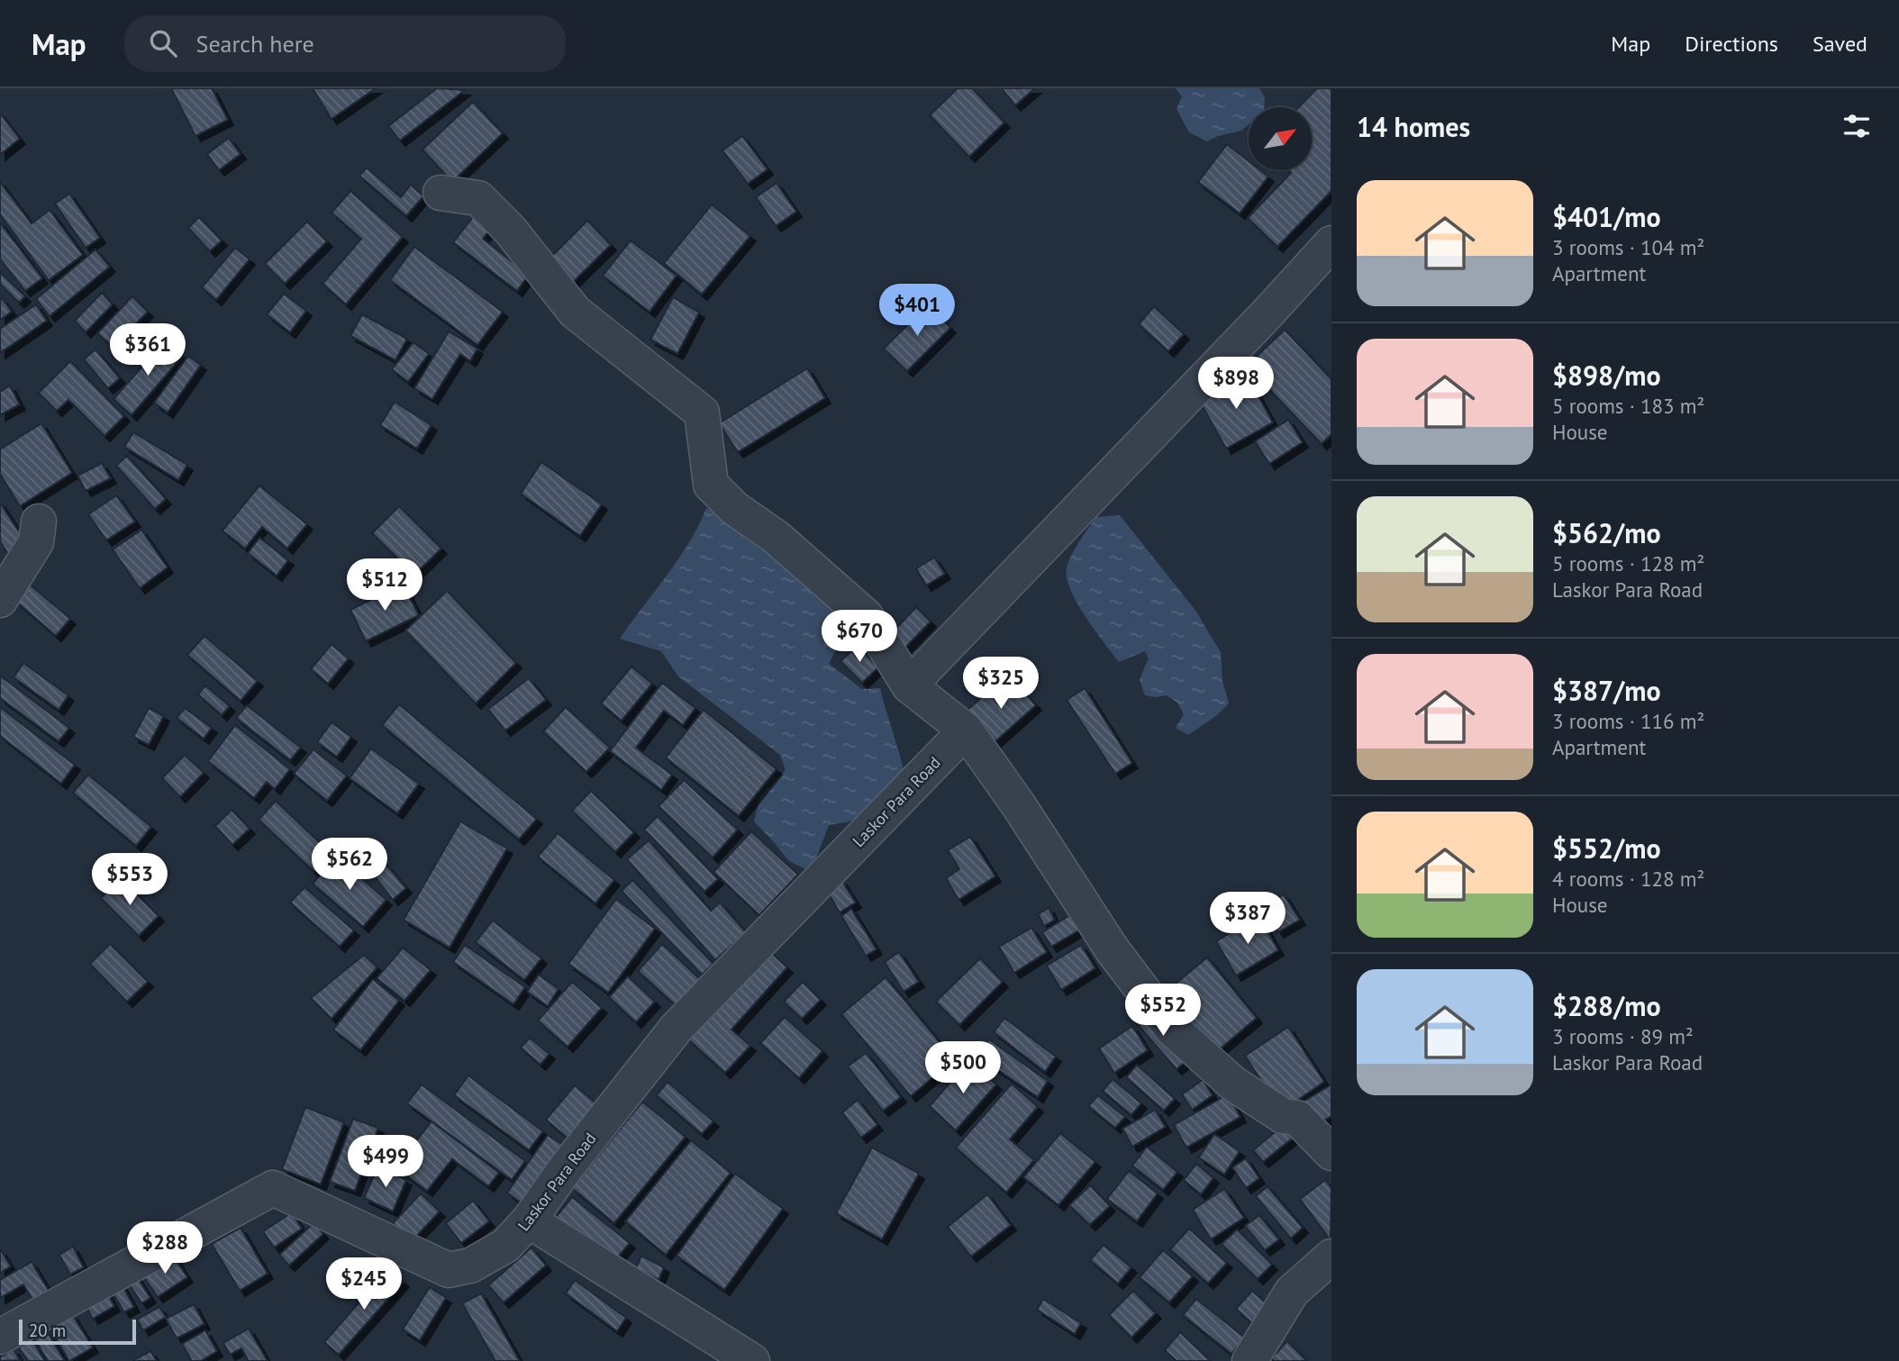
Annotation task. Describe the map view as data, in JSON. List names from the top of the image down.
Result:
{
  "streets": {
    "street": ["Laskor Para Road"]
  },
  "scale_bar": "20 m",
  "north": "top right",
  "page": {
    "header": "Map",
    "search": "Search here",
    "nav": ["Map", "Directions", "Saved"],
    "heading": "14 homes",
    "list": [
      {
        "name": "$401/mo",
        "note": "3 rooms · 104 m² · Apartment"
      },
      {
        "name": "$898/mo",
        "note": "5 rooms · 183 m² · House"
      },
      {
        "name": "$562/mo",
        "note": "5 rooms · 128 m² · Laskor Para Road"
      },
      {
        "name": "$387/mo",
        "note": "3 rooms · 116 m² · Apartment"
      },
      {
        "name": "$552/mo",
        "note": "4 rooms · 128 m² · House"
      },
      {
        "name": "$288/mo",
        "note": "3 rooms · 89 m² · Laskor Para Road"
      }
    ],
    "price": [
      "$401",
      "$361",
      "$898",
      "$512",
      "$670",
      "$325",
      "$562",
      "$553",
      "$387",
      "$552",
      "$500",
      "$499",
      "$288",
      "$245"
    ],
    "scale": "20 m"
  }
}
